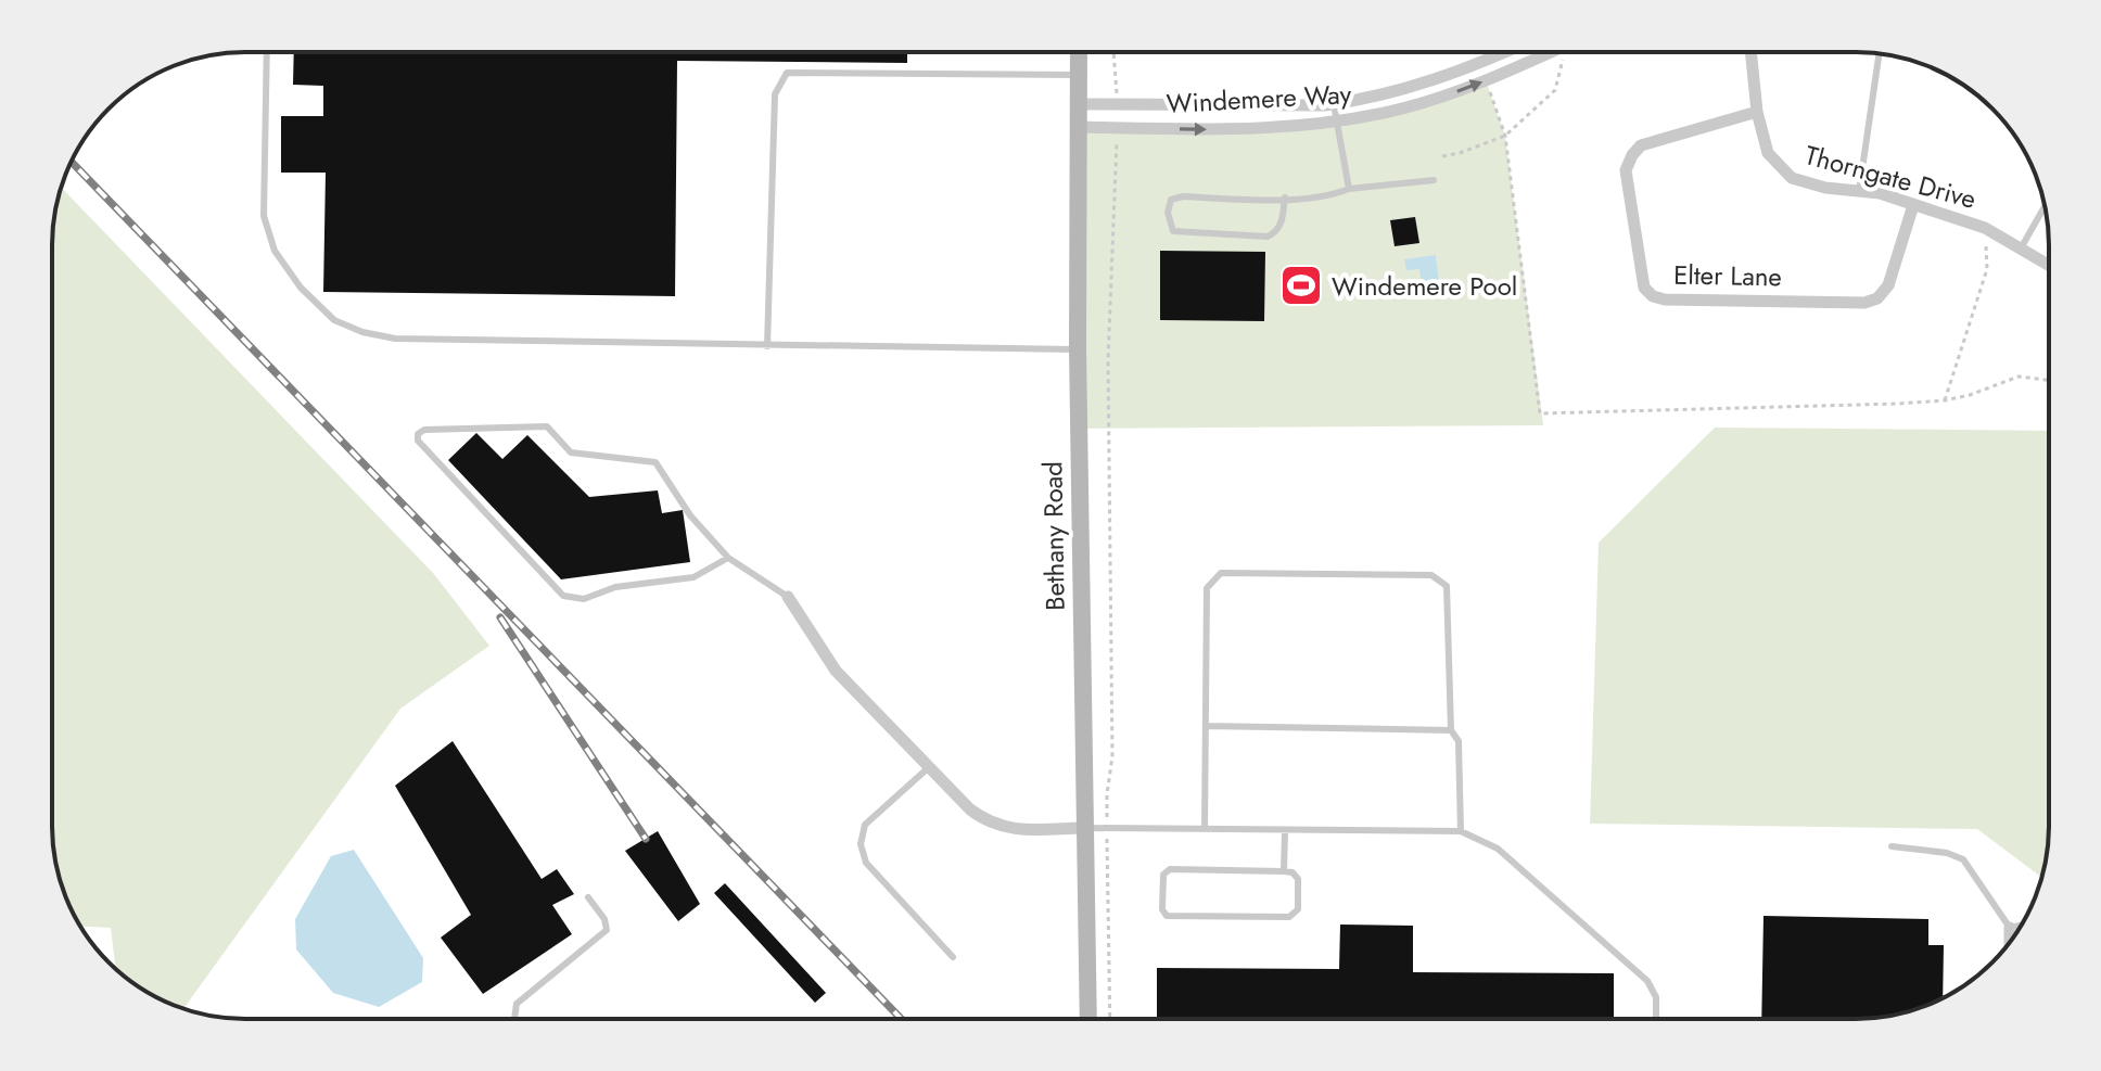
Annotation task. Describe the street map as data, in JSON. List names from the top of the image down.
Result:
{
  "streets": {
    "main road": ["Bethany Road"],
    "street": ["Windemere Way", "Thorngate Drive", "Elter Lane"]
  },
  "crossings": [
    ["Windemere Way", "Bethany Road"],
    ["Thorngate Drive", "Elter Lane"]
  ],
  "places": {
    "sports": ["Windemere Pool"]
  }
}
